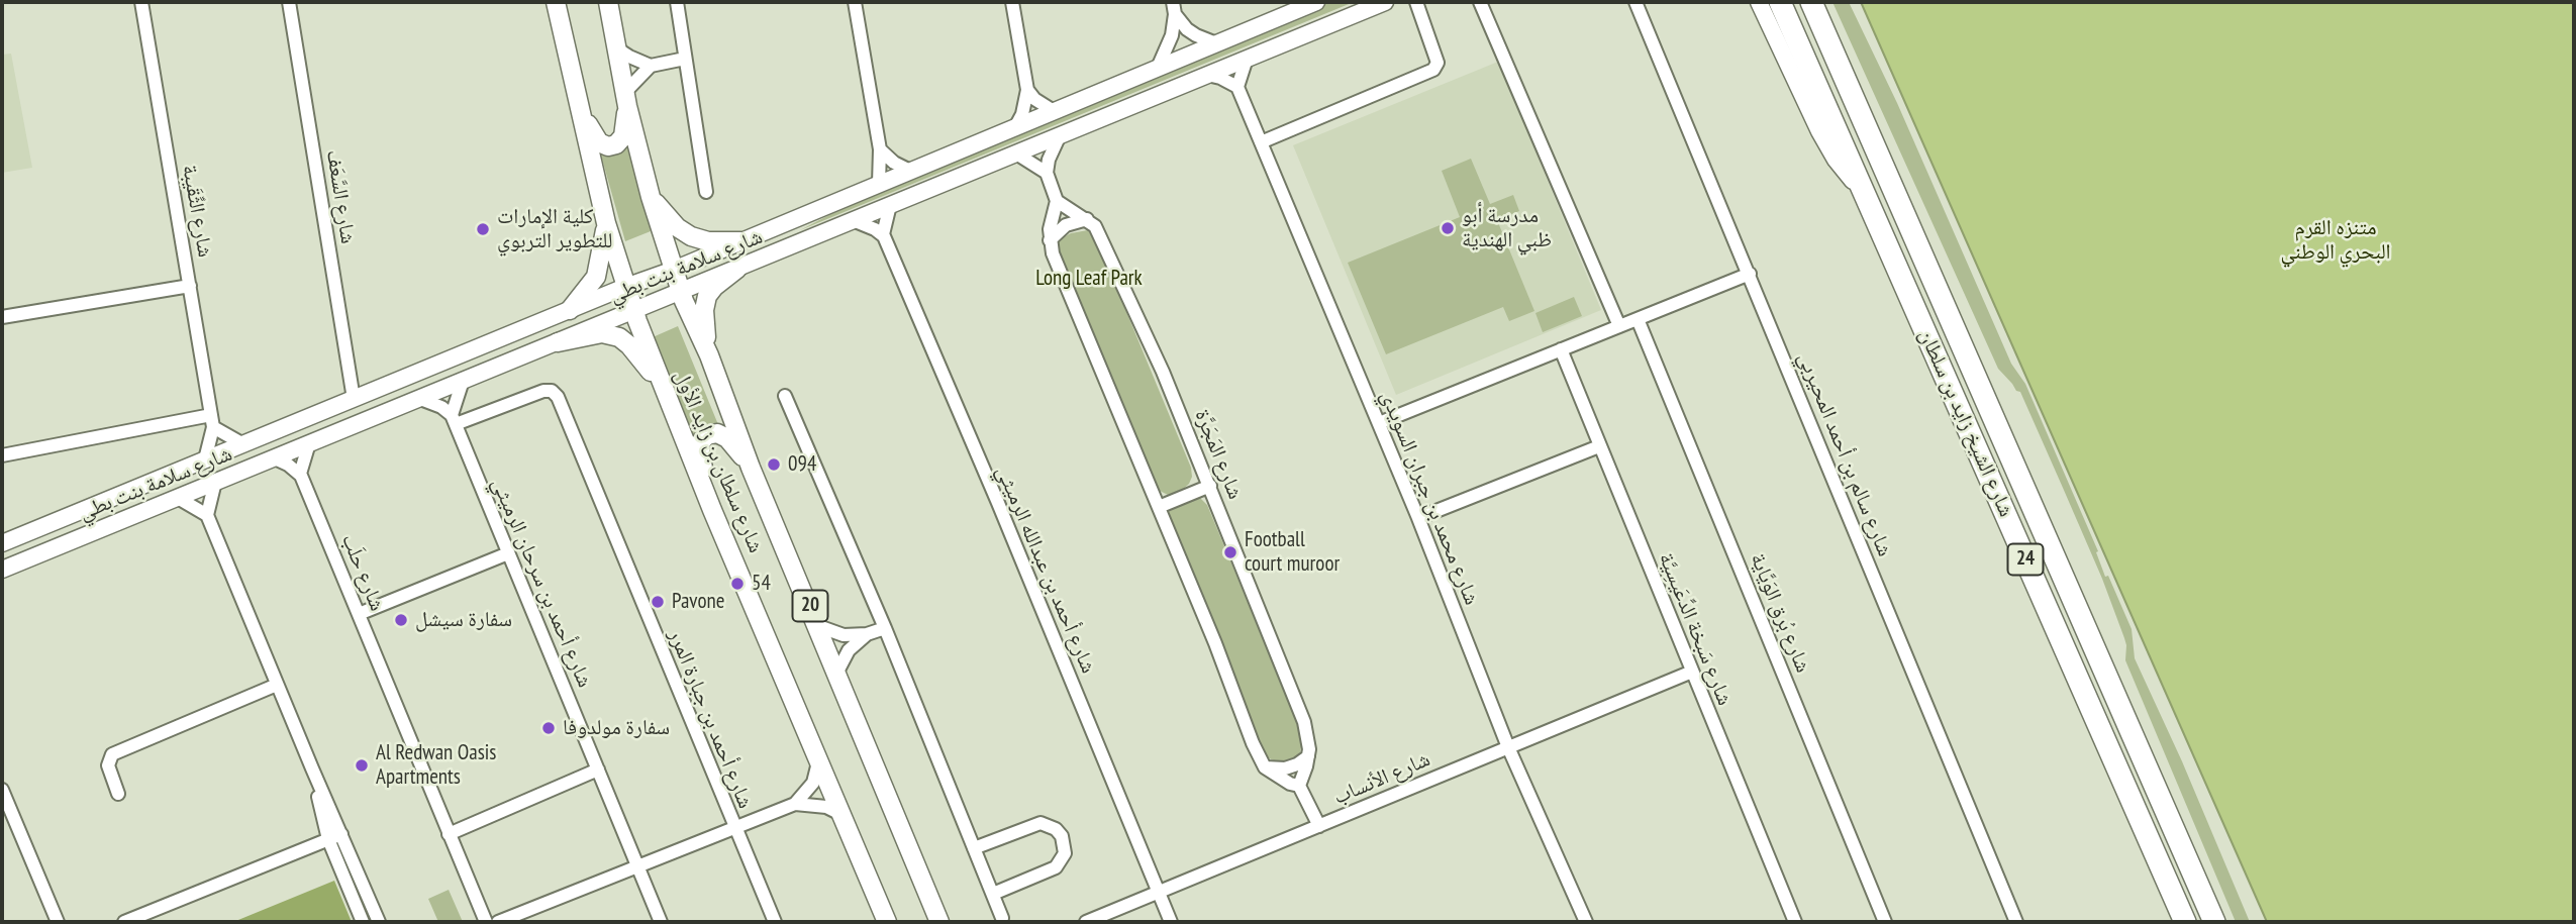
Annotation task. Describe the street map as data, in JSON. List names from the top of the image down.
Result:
{
  "streets": {
    "highway": ["شارع الشيخ زايد بن سلطان", "24"],
    "main road": ["شارع سلامة بنت بطي", "شارع سلطان بن زايد الأول", "20"],
    "street": [
      "شارع السَّعَف",
      "شارع الثِّقَيبة",
      "شارع المَجَرَّة",
      "شارع سالم بن أحمد المحيربي",
      "شارع محمد بن جبران السويدي",
      "شارع أحمد بن عبدالله الرميثي",
      "شارع حلَب",
      "شارع أحمد بن سرحان الرميثي",
      "شارع بُرق الوَيَّاية",
      "شارع سَبخة الدِّعَيسِيَّة",
      "شارع أحمد بن جبارة المرر",
      "شارع الأنساب"
    ]
  },
  "crossings": [
    ["شارع السَّعَف", "شارع سلامة بنت بطي"],
    ["شارع الثِّقَيبة", "شارع سلامة بنت بطي"],
    ["شارع سلامة بنت بطي", "شارع سلطان بن زايد الأول"],
    ["شارع محمد بن جبران السويدي", "شارع الأنساب"],
    ["شارع أحمد بن عبدالله الرميثي", "شارع الأنساب"],
    ["شارع أحمد بن سرحان الرميثي", "شارع أحمد بن جبارة المرر"],
    ["شارع سَبخة الدِّعَيسِيَّة", "شارع الأنساب"]
  ],
  "parks": ["متنزه القرم البحري الوطني", "Long Leaf Park"],
  "places": [
    "مدرسة أبو ظبي الهندية",
    "كلية الإمارات للتطوير التربوي",
    "094",
    "Football court muroor",
    "54",
    "Pavone",
    "سفارة سيشل",
    "سفارة مولدوفا",
    "Al Redwan Oasis Apartments"
  ]
}
